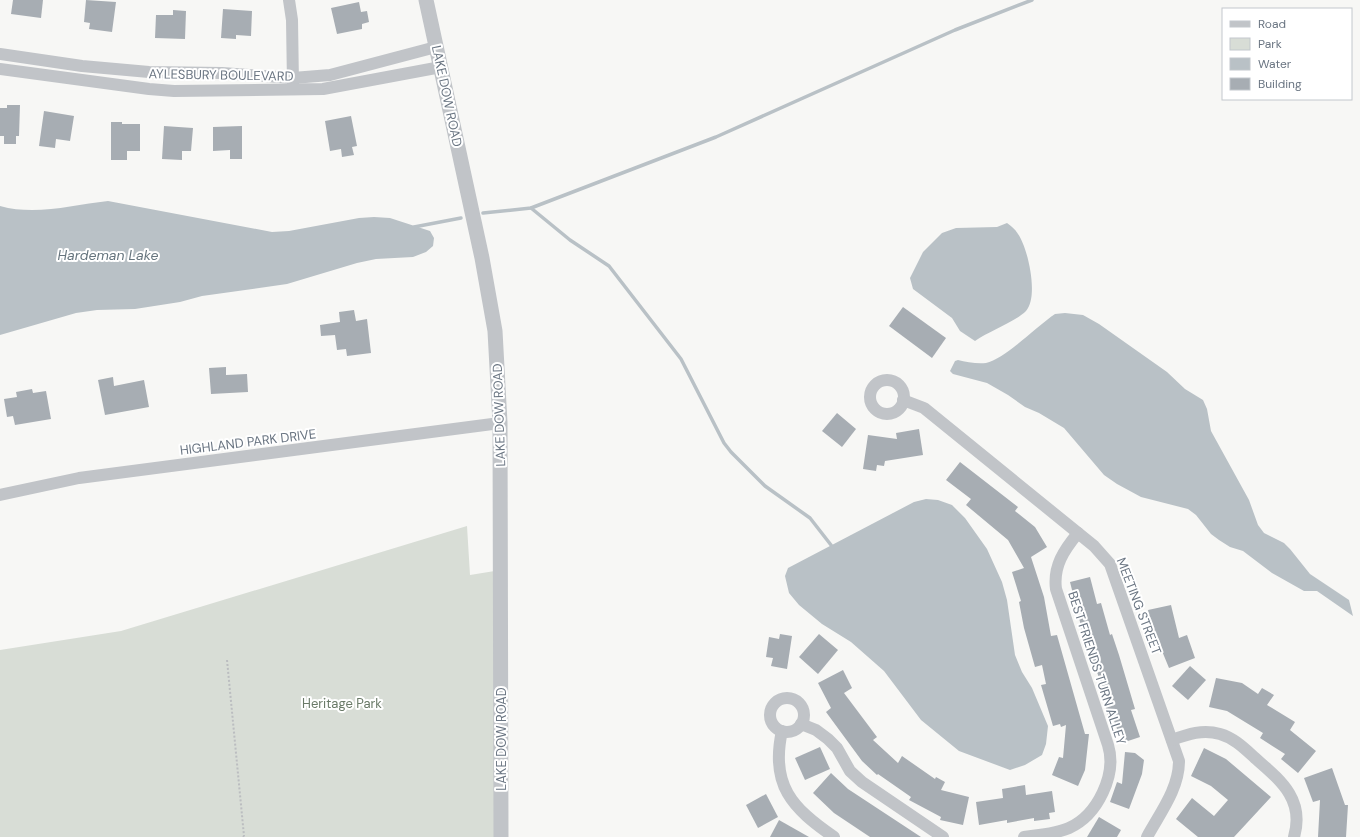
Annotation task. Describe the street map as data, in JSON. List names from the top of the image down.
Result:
{
  "streets": {
    "street": [
      "AYLESBURY BOULEVARD",
      "LAKE DOW ROAD",
      "HIGHLAND PARK DRIVE",
      "MEETING STREET",
      "BEST FRIENDS TURN ALLEY"
    ]
  },
  "crossings": [
    ["AYLESBURY BOULEVARD", "LAKE DOW ROAD"],
    ["LAKE DOW ROAD", "HIGHLAND PARK DRIVE"],
    ["MEETING STREET", "BEST FRIENDS TURN ALLEY"]
  ],
  "water": ["Hardeman Lake"],
  "parks": ["Heritage Park"],
  "legend": [
    "Road",
    "Park",
    "Water",
    "Building"
  ]
}
